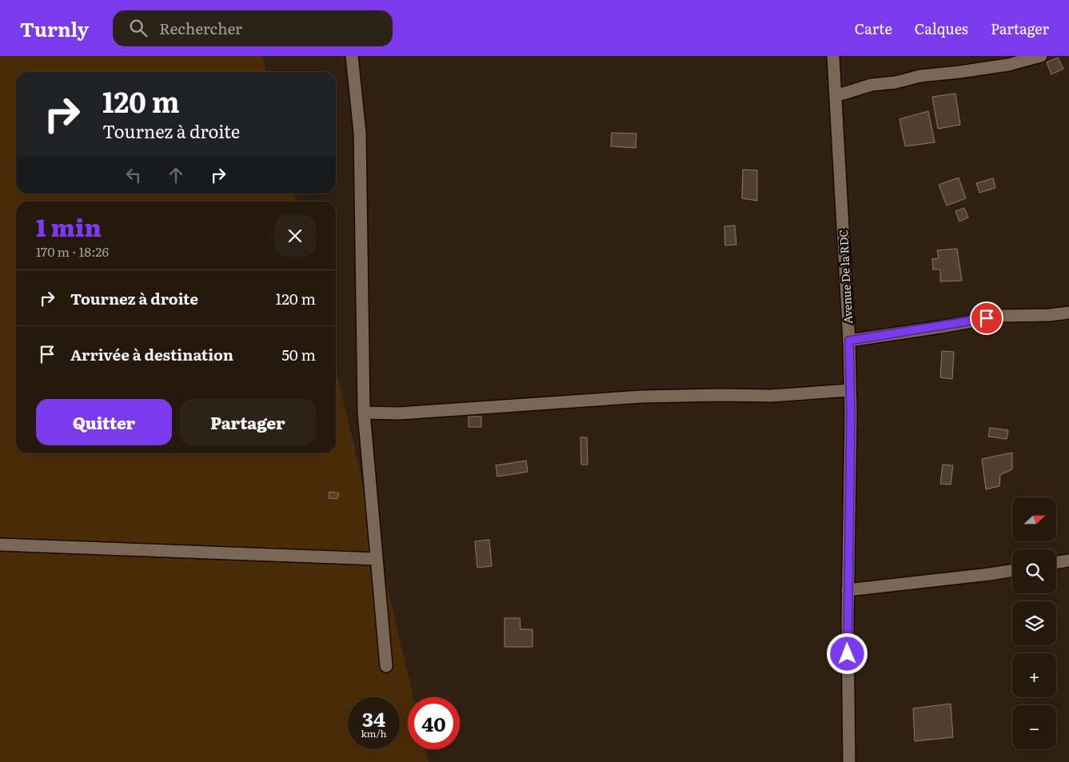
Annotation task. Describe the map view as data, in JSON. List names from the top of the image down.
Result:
{
  "streets": {
    "street": ["Avenue De la RDC"]
  },
  "north": "right",
  "page": {
    "header": "Turnly",
    "search": "Rechercher",
    "nav": ["Carte", "Calques", "Partager"],
    "turn": ["120 m", "Tournez à droite"],
    "heading": ["1 min", "170 m · 18:26"],
    "list": [
      {
        "name": "Tournez à droite",
        "value": "120 m"
      },
      {
        "name": "Arrivée à destination",
        "value": "50 m"
      }
    ],
    "buttons": ["Quitter", "Partager"],
    "map_buttons": ["+", "−"],
    "speed": "34 km/h",
    "limit": "40"
  }
}
